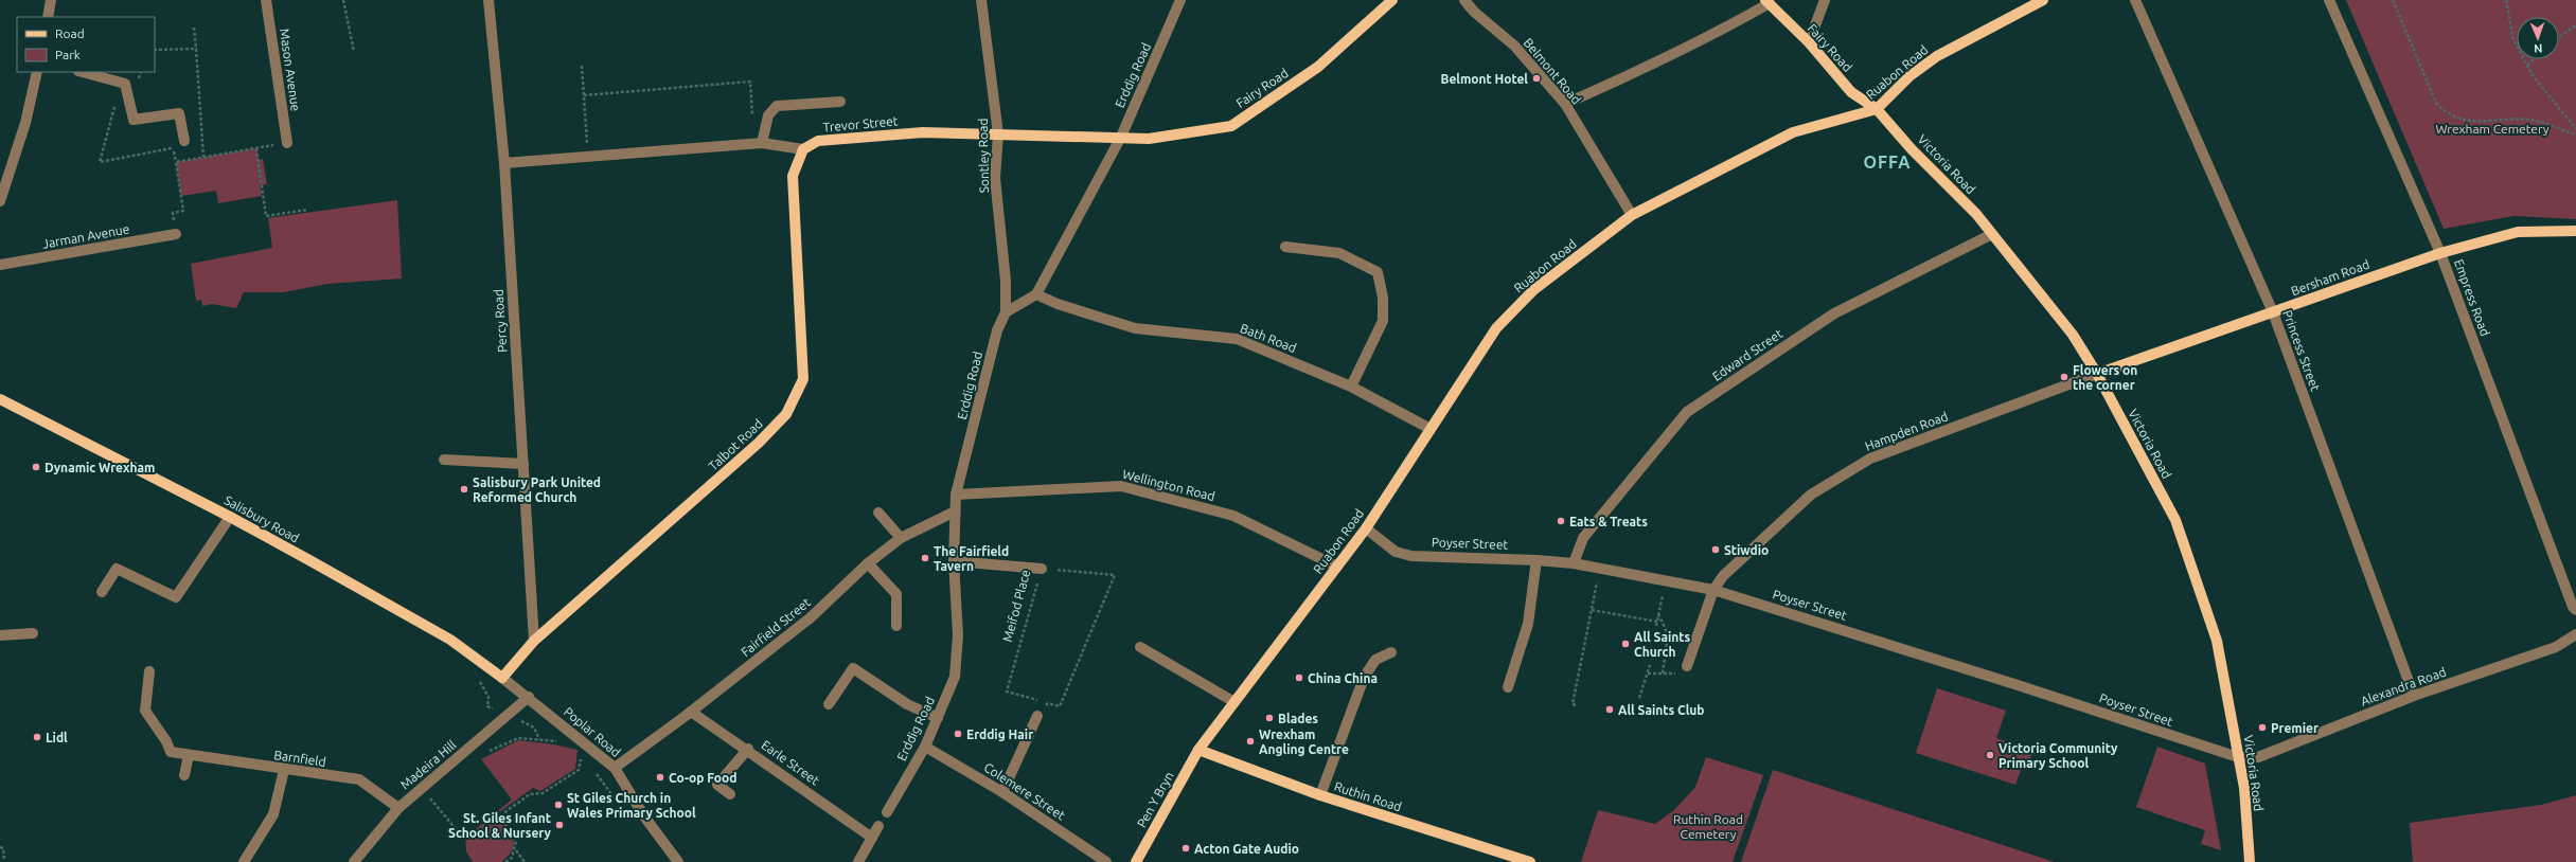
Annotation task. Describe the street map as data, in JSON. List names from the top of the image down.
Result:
{
  "streets": {
    "main road": [
      "Fairy Road",
      "Ruabon Road",
      "Trevor Street",
      "Victoria Road",
      "Bersham Road",
      "Talbot Road",
      "Salisbury Road",
      "Ruthin Road",
      "Pen Y Bryn"
    ],
    "street": [
      "Mason Avenue",
      "Belmont Road",
      "Erddig Road",
      "Sontley Road",
      "Jarman Avenue",
      "Empress Road",
      "Percy Road",
      "Bath Road",
      "Princess Street",
      "Edward Street",
      "Hampden Road",
      "Wellington Road",
      "Poyser Street",
      "Meifod Place",
      "Fairfield Street",
      "Alexandra Road",
      "Poplar Road",
      "Barnfield",
      "Earle Street",
      "Madeira Hill",
      "Colemere Street"
    ]
  },
  "crossings": [
    ["Fairy Road", "Ruabon Road"],
    ["Fairy Road", "Erddig Road"],
    ["Fairy Road", "Trevor Street"],
    ["Fairy Road", "Victoria Road"],
    ["Belmont Road", "Ruabon Road"],
    ["Ruabon Road", "Victoria Road"],
    ["Ruabon Road", "Bath Road"],
    ["Ruabon Road", "Wellington Road"],
    ["Ruabon Road", "Poyser Street"],
    ["Ruabon Road", "Ruthin Road"],
    ["Ruabon Road", "Pen Y Bryn"],
    ["Erddig Road", "Trevor Street"],
    ["Erddig Road", "Sontley Road"],
    ["Erddig Road", "Bath Road"],
    ["Erddig Road", "Wellington Road"],
    ["Erddig Road", "Meifod Place"],
    ["Erddig Road", "Fairfield Street"],
    ["Erddig Road", "Colemere Street"],
    ["Trevor Street", "Sontley Road"],
    ["Trevor Street", "Talbot Road"],
    ["Victoria Road", "Bersham Road"],
    ["Victoria Road", "Edward Street"],
    ["Victoria Road", "Hampden Road"],
    ["Victoria Road", "Poyser Street"],
    ["Victoria Road", "Alexandra Road"],
    ["Bersham Road", "Empress Road"],
    ["Bersham Road", "Princess Street"],
    ["Bersham Road", "Hampden Road"],
    ["Percy Road", "Talbot Road"],
    ["Princess Street", "Alexandra Road"],
    ["Edward Street", "Poyser Street"],
    ["Hampden Road", "Poyser Street"],
    ["Talbot Road", "Salisbury Road"],
    ["Talbot Road", "Poplar Road"],
    ["Salisbury Road", "Poplar Road"],
    ["Poyser Street", "Alexandra Road"],
    ["Fairfield Street", "Poplar Road"],
    ["Fairfield Street", "Earle Street"],
    ["Poplar Road", "Madeira Hill"],
    ["Barnfield", "Madeira Hill"],
    ["Ruthin Road", "Pen Y Bryn"]
  ],
  "districts": ["OFFA"],
  "parks": ["Wrexham Cemetery", "Ruthin Road Cemetery"],
  "places": [
    "Belmont Hotel",
    "Flowers on the corner",
    "Dynamic Wrexham",
    "Salisbury Park United Reformed Church",
    "Eats & Treats",
    "Stiwdio",
    "The Fairfield Tavern",
    "All Saints Church",
    "China China",
    "All Saints Club",
    "Blades",
    "Premier",
    "Erddig Hair",
    "Lidl",
    "Wrexham Angling Centre",
    "Victoria Community Primary School",
    "Co-op Food",
    "St Giles Church in Wales Primary School",
    "St. Giles Infant School & Nursery",
    "Acton Gate Audio"
  ],
  "legend": ["Road", "Park"],
  "north": "bottom"
}
